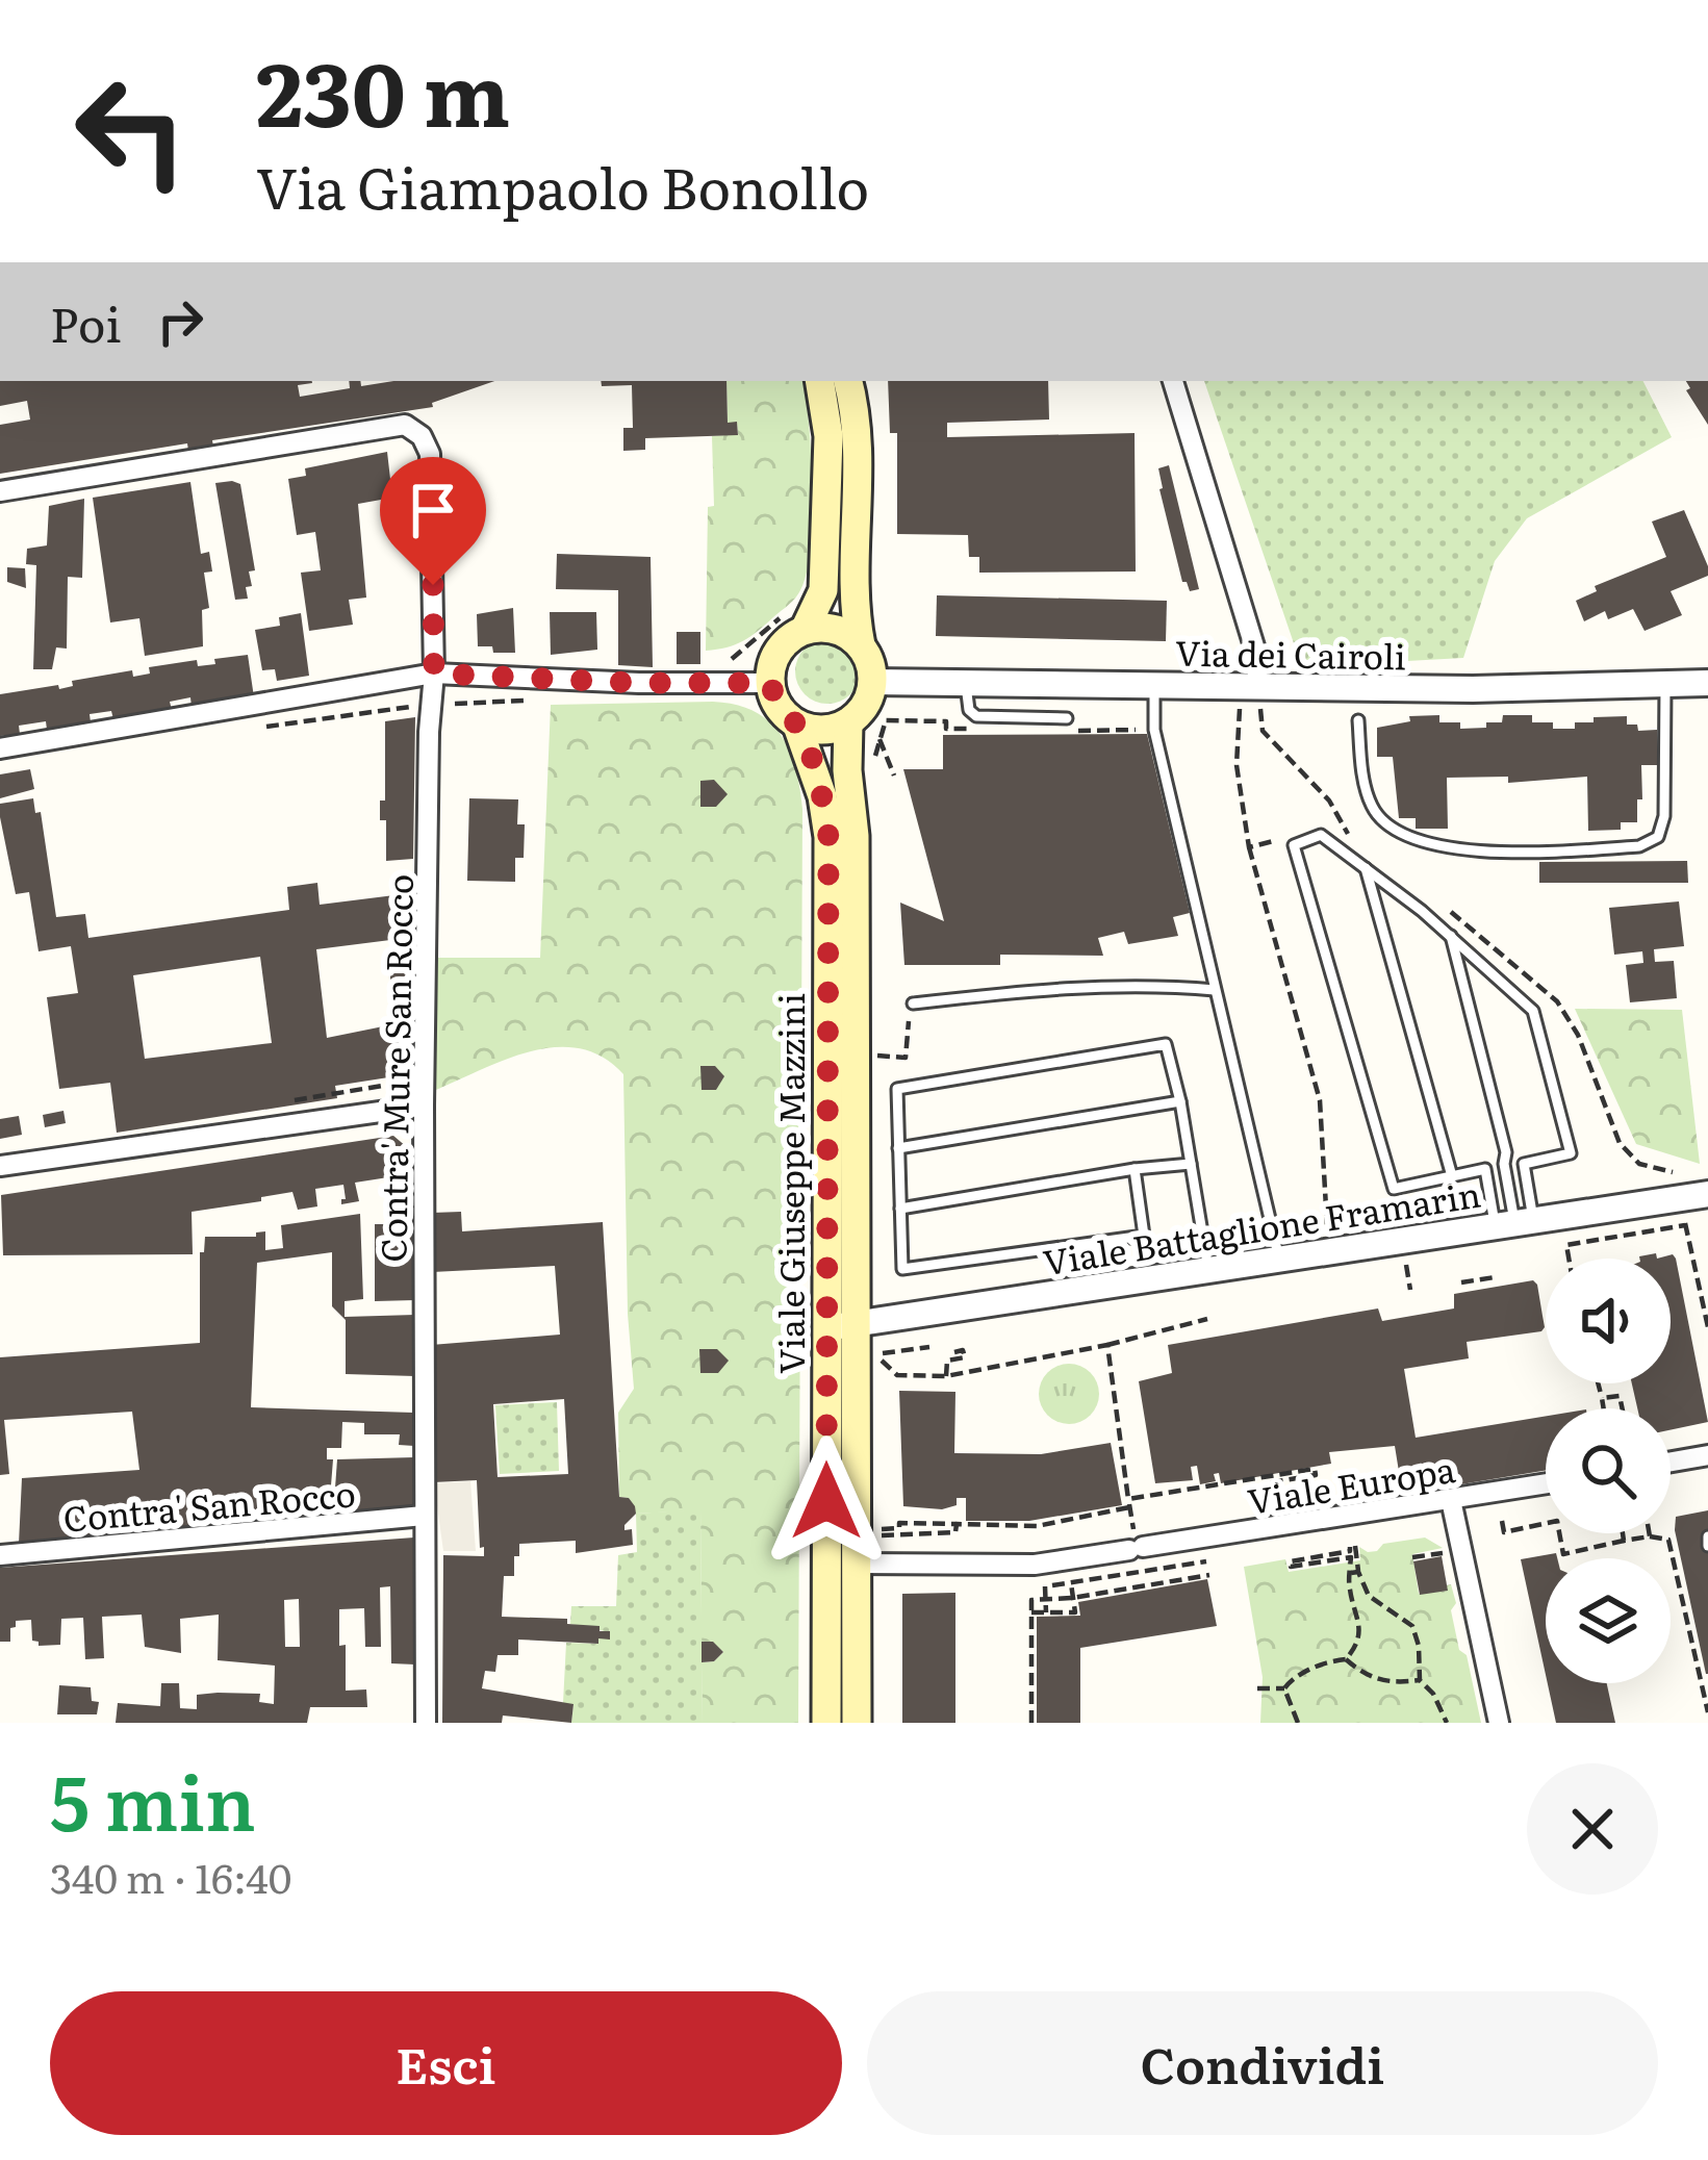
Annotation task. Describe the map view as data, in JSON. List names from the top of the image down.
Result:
{
  "streets": {
    "main road": ["Viale Giuseppe Mazzini"],
    "street": [
      "Via dei Cairoli",
      "Contra' Mure San Rocco",
      "Viale Battaglione Framarin",
      "Viale Europa",
      "Contra' San Rocco"
    ]
  },
  "crossings": [
    ["Via dei Cairoli", "Viale Giuseppe Mazzini"],
    ["Contra' Mure San Rocco", "Contra' San Rocco"],
    ["Viale Giuseppe Mazzini", "Viale Battaglione Framarin"],
    ["Viale Giuseppe Mazzini", "Viale Europa"]
  ],
  "page": {
    "turn": ["230 m", "Via Giampaolo Bonollo"],
    "then": "Poi",
    "heading": ["5 min", "340 m · 16:40"],
    "buttons": ["Esci", "Condividi"]
  }
}
